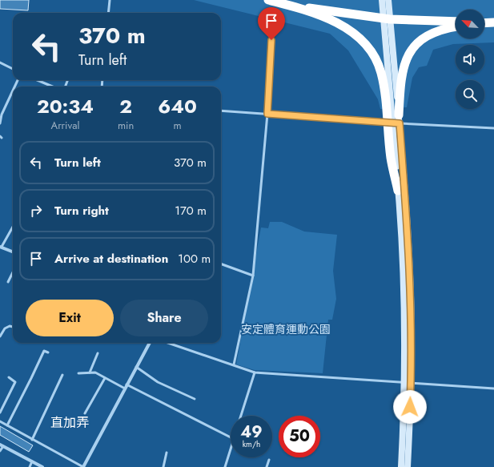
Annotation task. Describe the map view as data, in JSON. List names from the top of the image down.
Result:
{
  "districts": ["直加弄"],
  "parks": ["安定體育運動公園"],
  "north": "top left",
  "page": {
    "turn": ["370 m", "Turn left"],
    "eta": [
      "20:34",
      "Arrival",
      "2",
      "min",
      "640",
      "m"
    ],
    "list": [
      {
        "name": "Turn left",
        "value": "370 m"
      },
      {
        "name": "Turn right",
        "value": "170 m"
      },
      {
        "name": "Arrive at destination",
        "value": "100 m"
      }
    ],
    "buttons": ["Exit", "Share"],
    "speed": "49 km/h",
    "limit": "50"
  }
}
